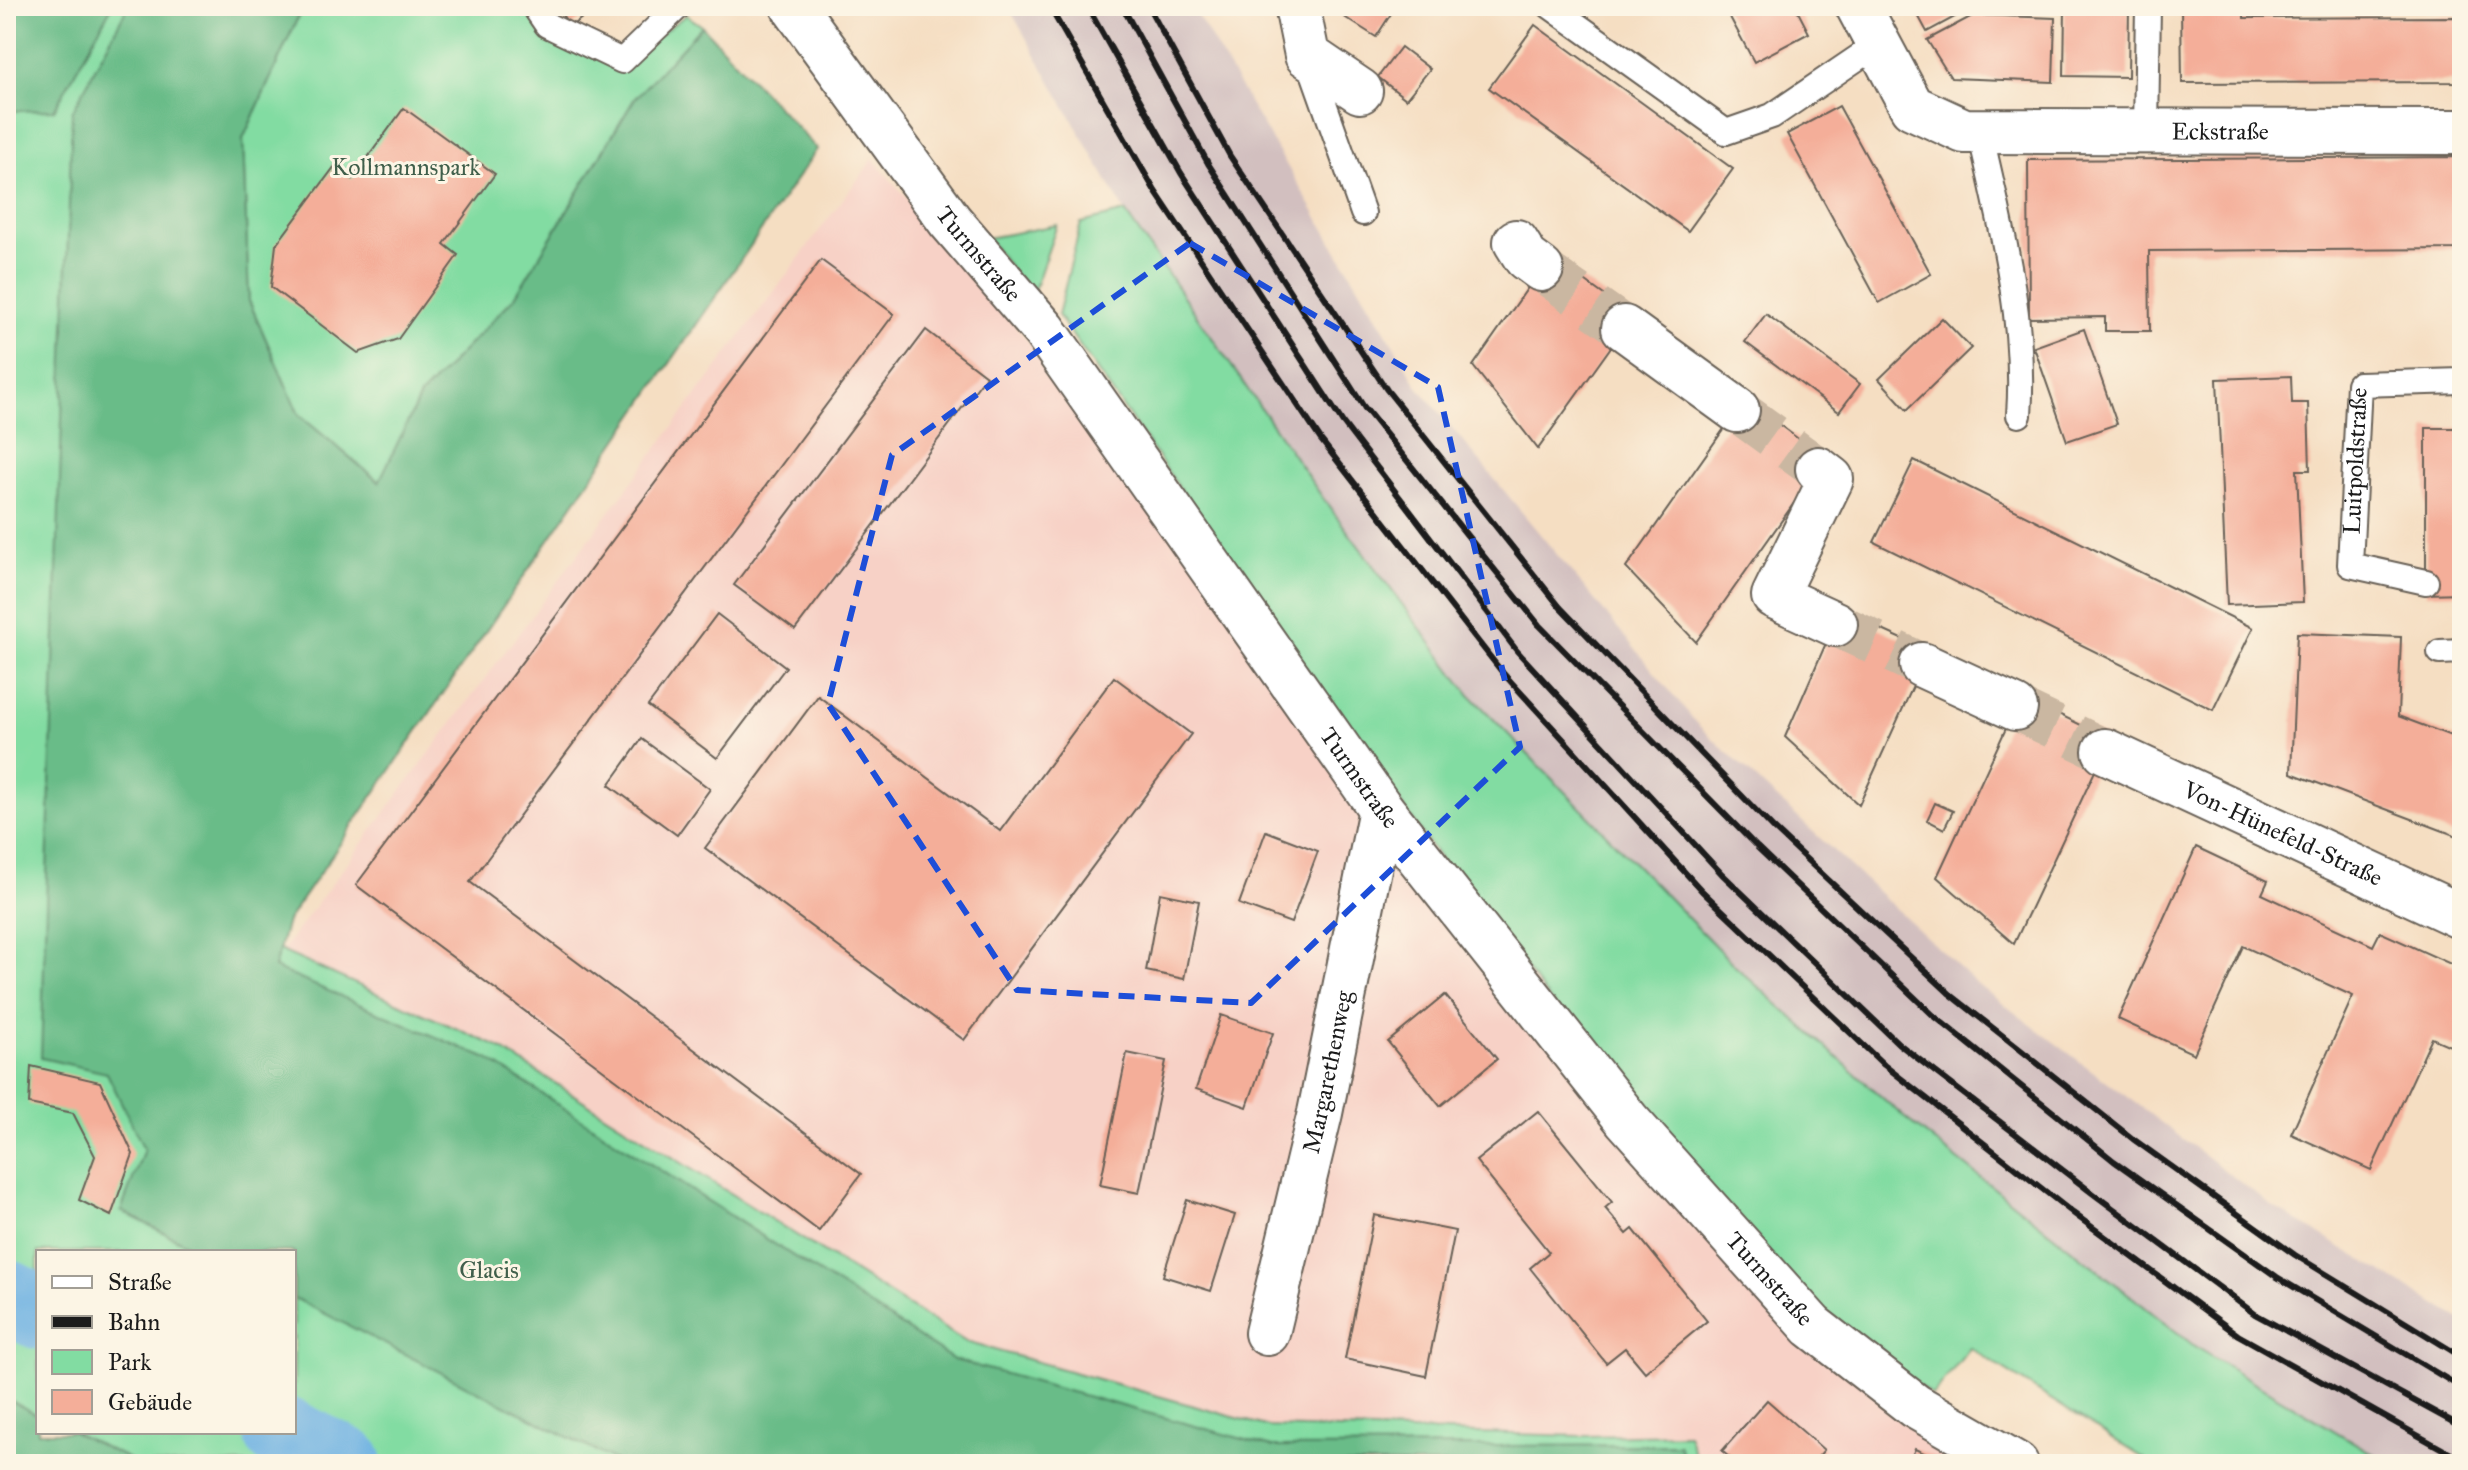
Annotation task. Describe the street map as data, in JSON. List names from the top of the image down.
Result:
{
  "streets": {
    "street": [
      "Eckstraße",
      "Turmstraße",
      "Von-Hünefeld-Straße",
      "Margarethenweg"
    ],
    "lane": ["Luitpoldstraße"]
  },
  "crossings": [
    ["Turmstraße", "Margarethenweg"]
  ],
  "parks": ["Kollmannspark", "Glacis"],
  "legend": [
    "Straße",
    "Bahn",
    "Park",
    "Gebäude"
  ]
}
